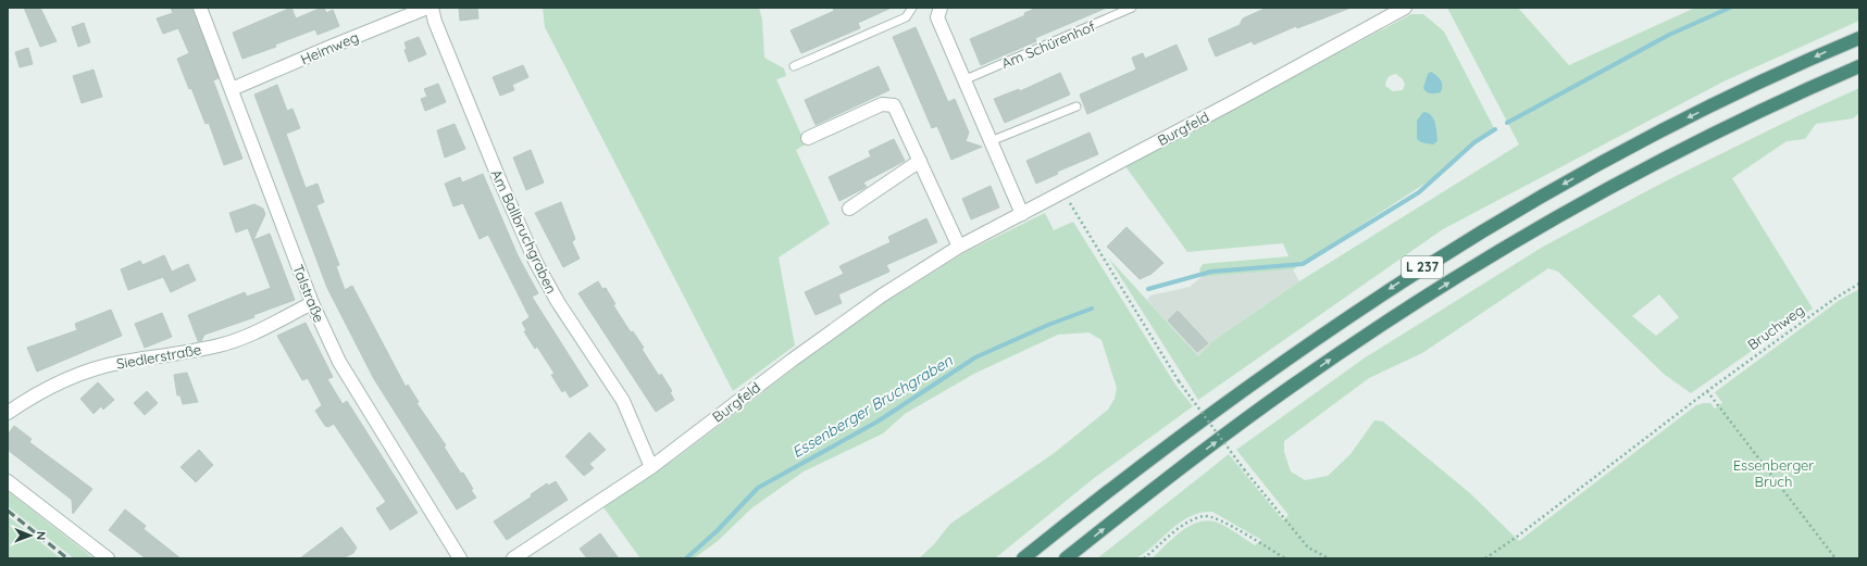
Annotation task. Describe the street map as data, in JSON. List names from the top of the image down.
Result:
{
  "streets": {
    "highway": ["L 237"],
    "street": [
      "Heimweg",
      "Burgfeld",
      "Am Ballbruchgraben",
      "Talstraße",
      "Siedlerstraße"
    ],
    "lane": ["Am Schürenhof"],
    "path": ["Bruchweg"]
  },
  "crossings": [
    ["Heimweg", "Talstraße"],
    ["Burgfeld", "Am Ballbruchgraben"],
    ["Talstraße", "Siedlerstraße"]
  ],
  "water": ["Essenberger Bruchgraben"],
  "parks": ["Essenberger Bruch"],
  "north": "right"
}
